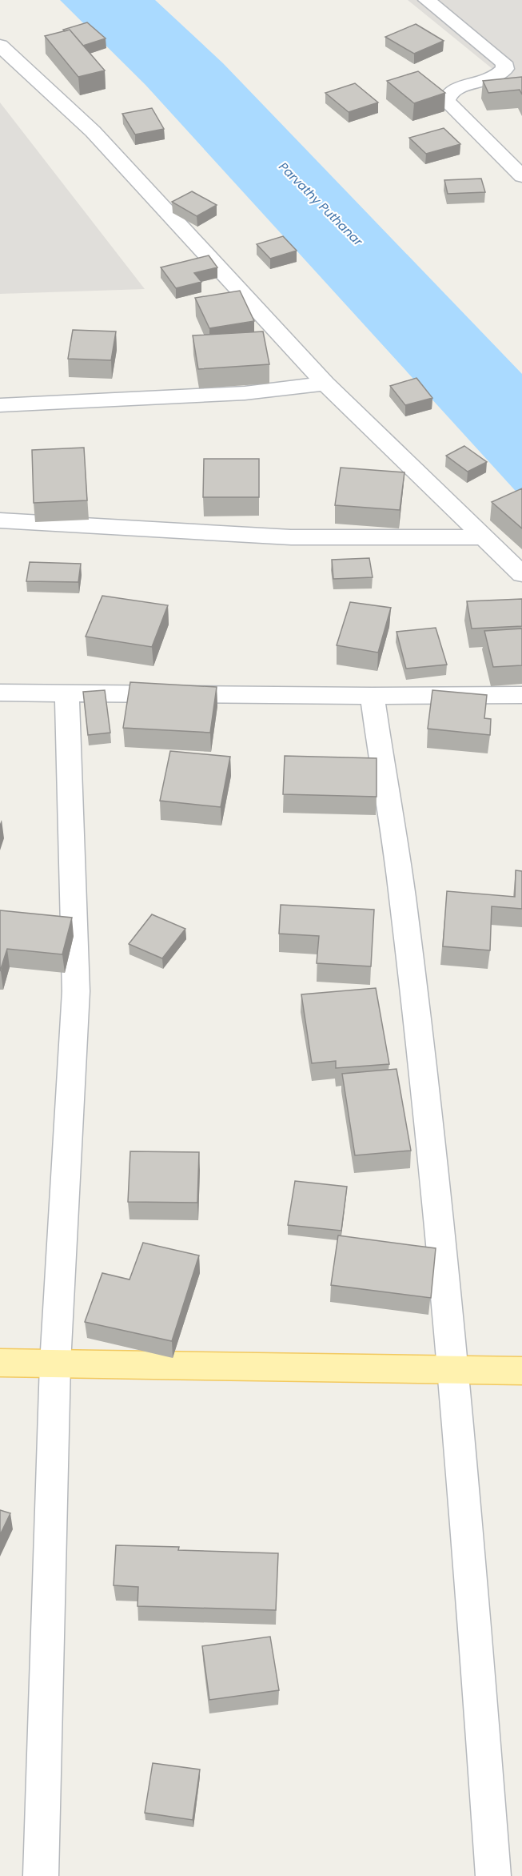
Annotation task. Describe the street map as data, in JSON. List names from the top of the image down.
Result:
{
  "water": ["Parvathy Puthanar"]
}
